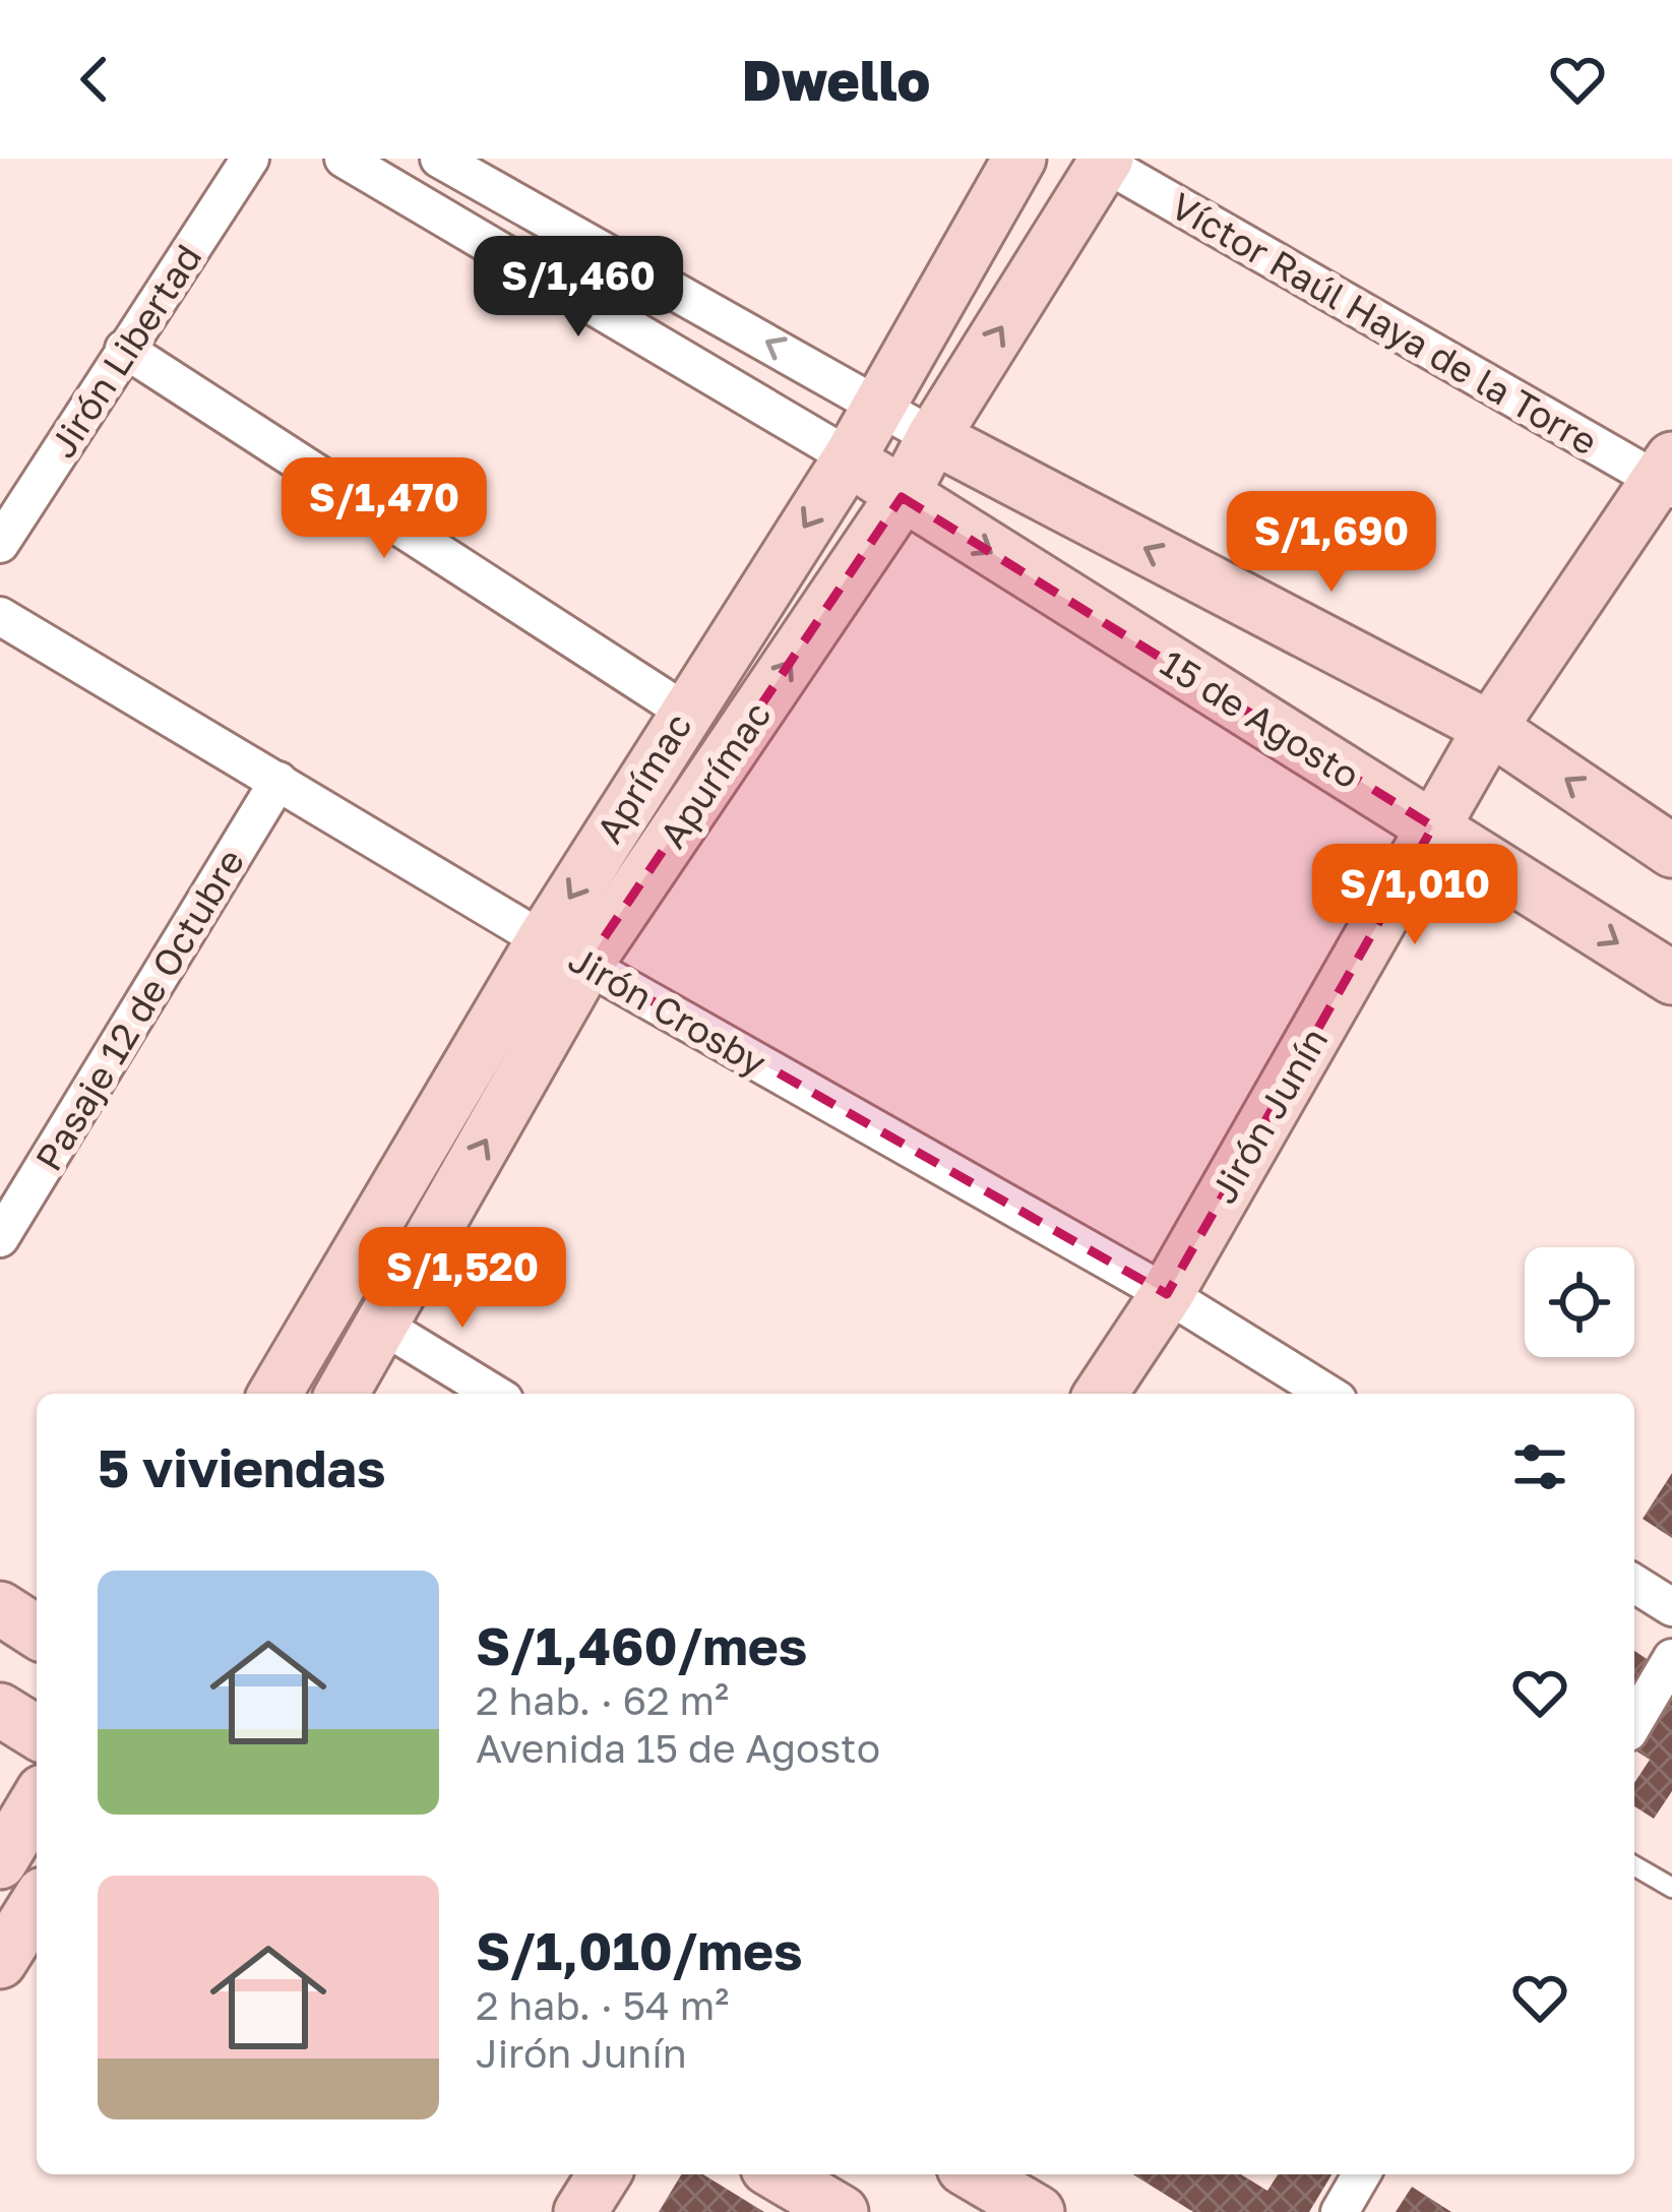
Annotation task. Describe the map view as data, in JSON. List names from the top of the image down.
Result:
{
  "streets": {
    "street": [
      "Víctor Raúl Haya de la Torre",
      "Jirón Libertad",
      "15 de Agosto",
      "Apurímac",
      "Aprímac",
      "Pasaje 12 de Octubre",
      "Jirón Crosby",
      "Jirón Junín"
    ]
  },
  "crossings": [
    ["Víctor Raúl Haya de la Torre", "Apurímac"],
    ["Víctor Raúl Haya de la Torre", "Jirón Junín"],
    ["15 de Agosto", "Apurímac"],
    ["15 de Agosto", "Aprímac"],
    ["15 de Agosto", "Jirón Junín"],
    ["Apurímac", "Aprímac"],
    ["Apurímac", "Jirón Crosby"],
    ["Aprímac", "Jirón Crosby"],
    ["Pasaje 12 de Octubre", "Jirón Crosby"],
    ["Jirón Crosby", "Jirón Junín"]
  ],
  "one_way": ["Apurímac", "Aprímac"],
  "page": {
    "header": "Dwello",
    "price": [
      "S/1,460",
      "S/1,470",
      "S/1,690",
      "S/1,010",
      "S/1,520"
    ],
    "heading": "5 viviendas",
    "list": [
      {
        "name": "S/1,460/mes",
        "note": "2 hab. · 62 m² · Avenida 15 de Agosto"
      },
      {
        "name": "S/1,010/mes",
        "note": "2 hab. · 54 m² · Jirón Junín"
      }
    ]
  }
}
